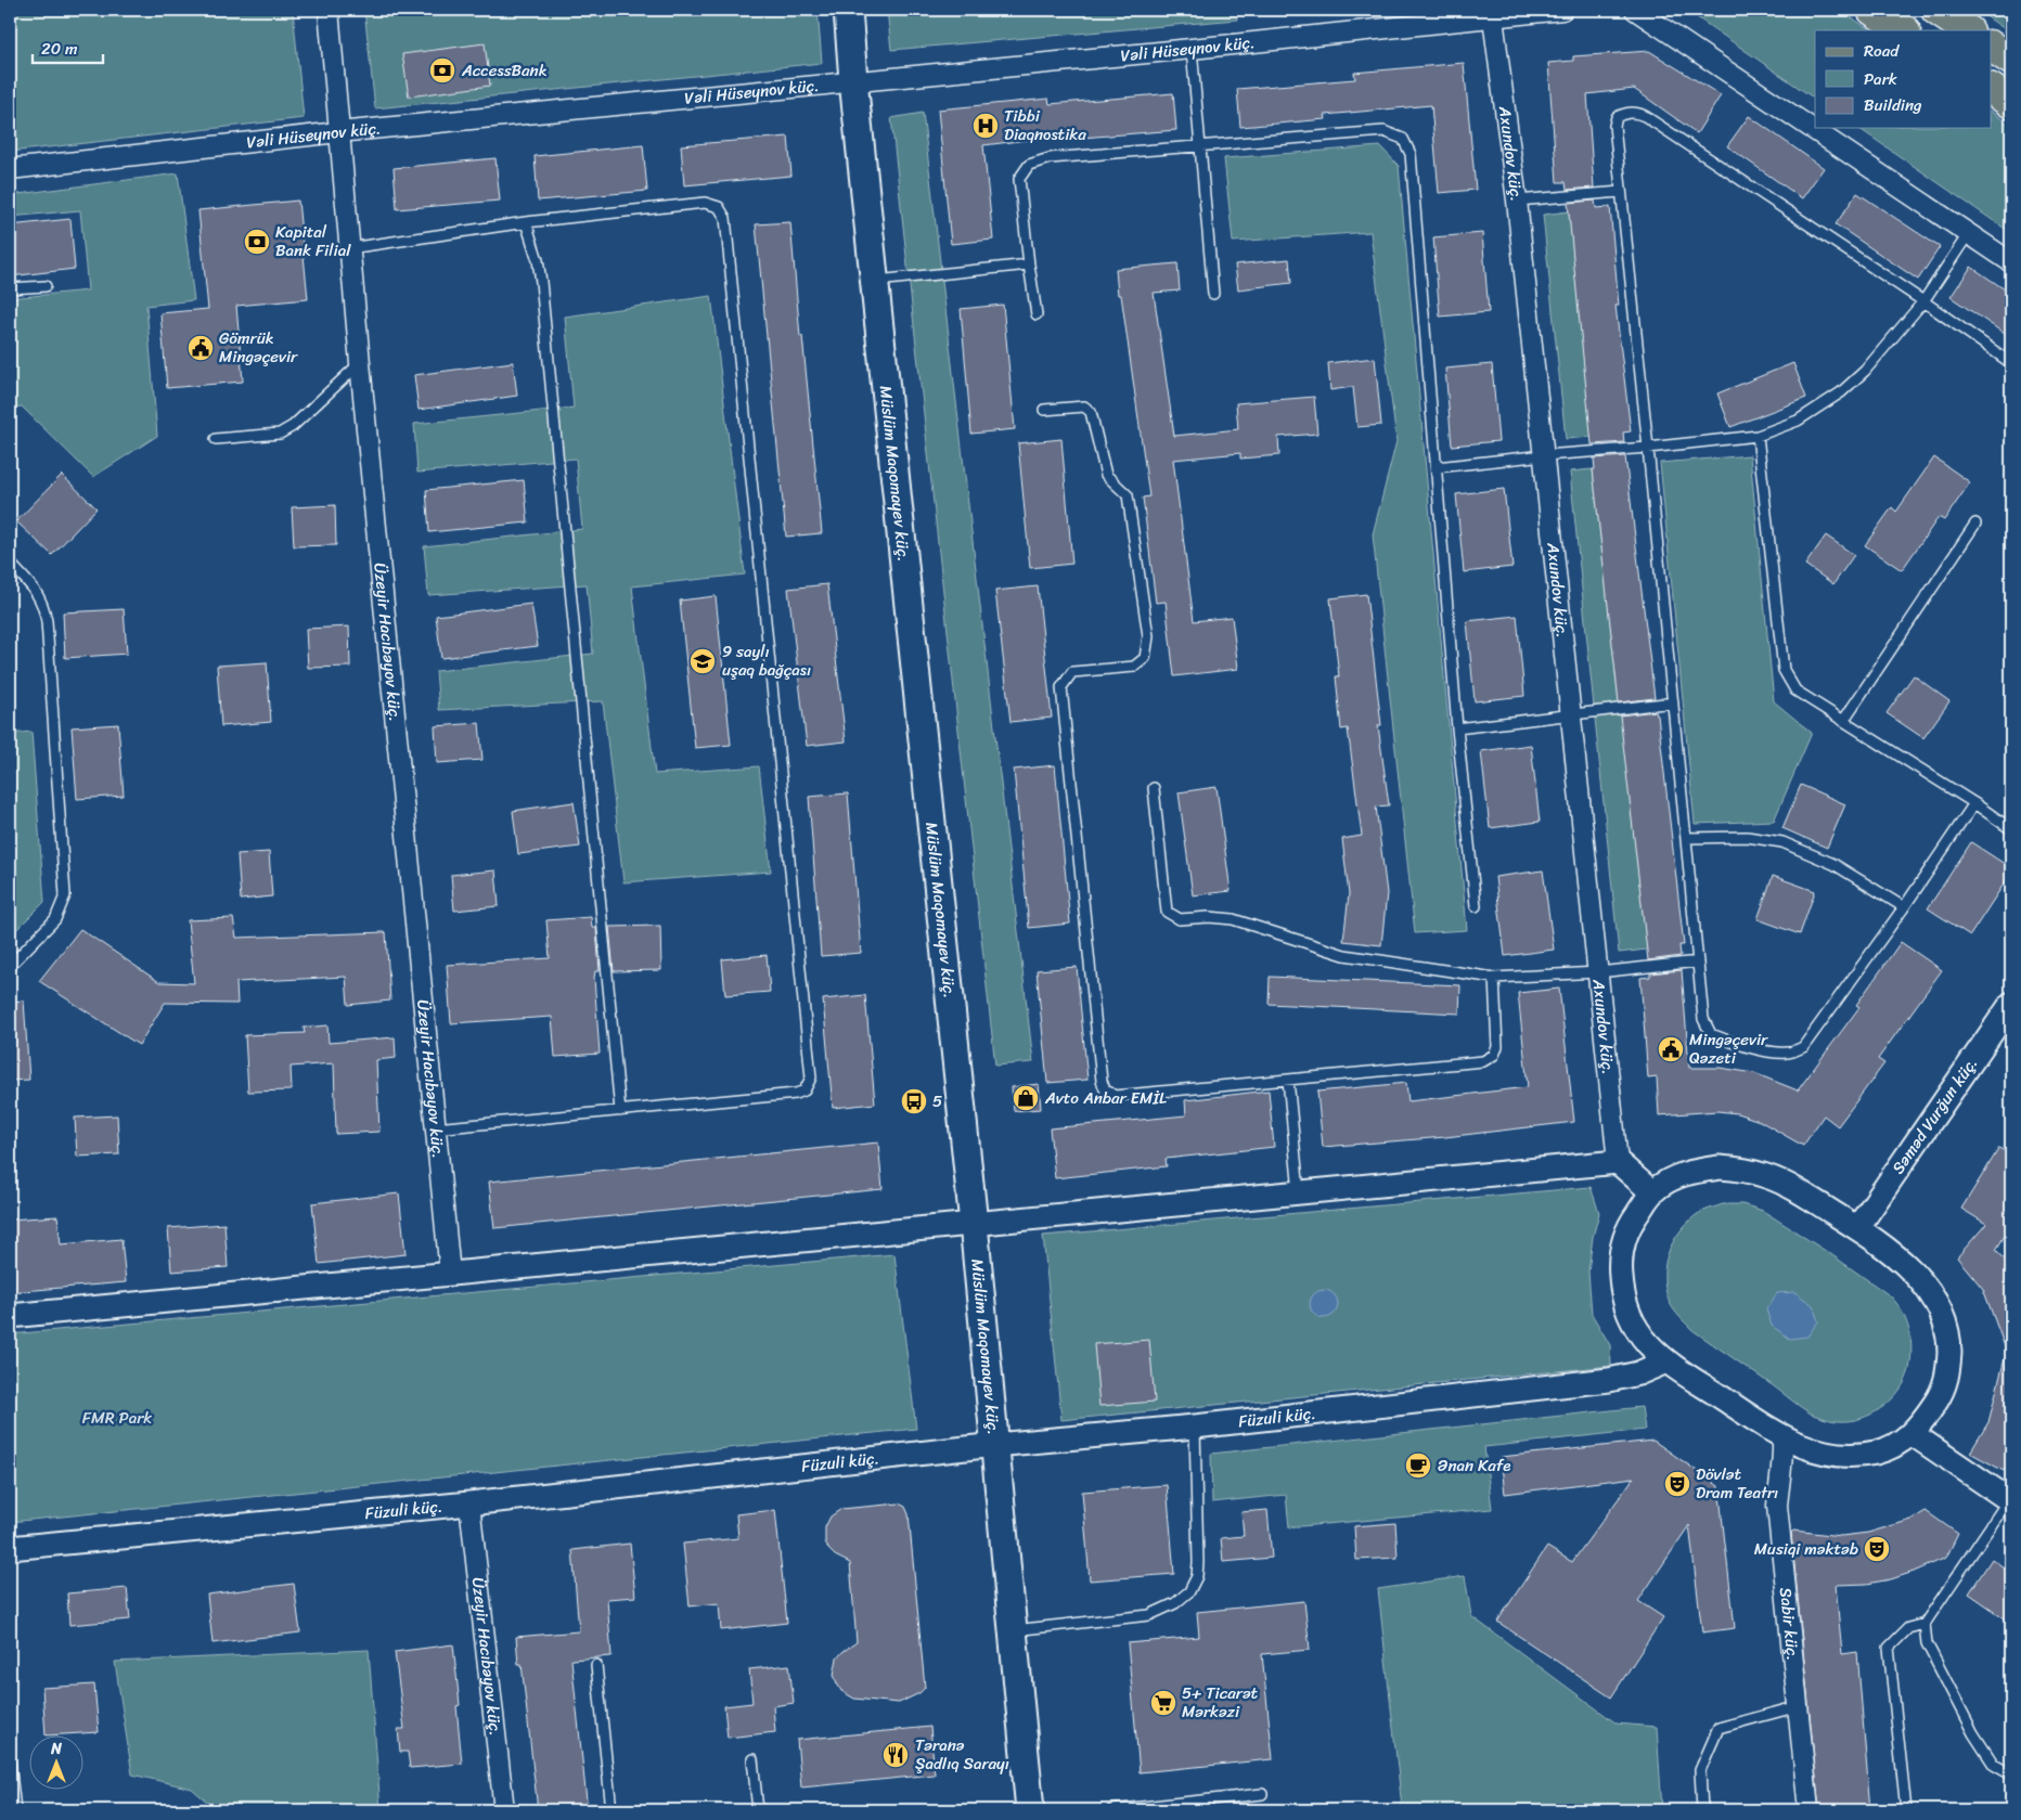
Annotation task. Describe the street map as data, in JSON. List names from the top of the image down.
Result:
{
  "streets": {
    "main road": ["Müslüm Maqomayev küç."],
    "street": [
      "Vəli Hüseynov küç.",
      "Axundov küç.",
      "Üzeyir Hacıbəyov küç.",
      "Səməd Vurğun küç.",
      "Füzuli küç.",
      "Sabir küç."
    ]
  },
  "crossings": [
    ["Vəli Hüseynov küç.", "Axundov küç."],
    ["Vəli Hüseynov küç.", "Müslüm Maqomayev küç."],
    ["Vəli Hüseynov küç.", "Üzeyir Hacıbəyov küç."],
    ["Müslüm Maqomayev küç.", "Füzuli küç."],
    ["Üzeyir Hacıbəyov küç.", "Füzuli küç."]
  ],
  "parks": ["FMR Park"],
  "places": {
    "bank": ["AccessBank", "Kapital Bank Filial"],
    "hospital": ["Tibbi Diaqnostika"],
    "public building": ["Gömrük Mingəçevir", "Mingəçevir Qəzeti"],
    "school or university": ["9 saylı uşaq bağçası"],
    "shop": ["Avto Anbar EMİL"],
    "bus stop": ["5"],
    "cafe": ["Ənan Kafe"],
    "theatre": ["Dövlət Dram Teatrı", "Musiqi məktəb"],
    "supermarket": ["5+ Ticarət Mərkəzi"],
    "restaurant": ["Təranə Şadlıq Sarayı"]
  },
  "legend": ["Road", "Park", "Building"],
  "scale_bar": "20 m",
  "north": "top"
}
